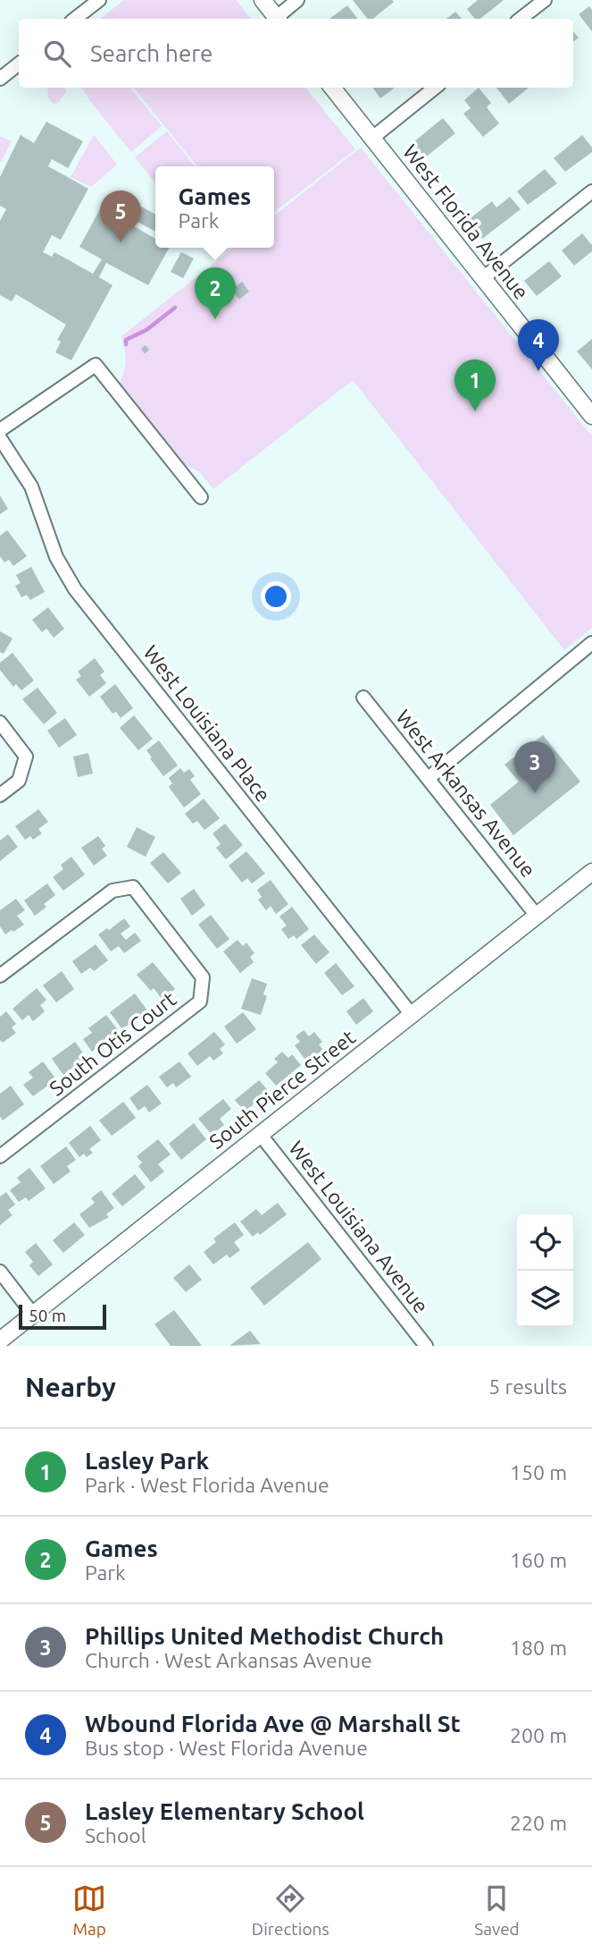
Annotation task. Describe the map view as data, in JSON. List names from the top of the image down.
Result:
{
  "streets": {
    "street": [
      "West Florida Avenue",
      "West Louisiana Place",
      "West Arkansas Avenue",
      "South Otis Court",
      "South Pierce Street",
      "West Louisiana Avenue"
    ]
  },
  "crossings": [
    ["West Louisiana Place", "South Pierce Street"],
    ["West Arkansas Avenue", "South Pierce Street"],
    ["South Pierce Street", "West Louisiana Avenue"]
  ],
  "scale_bar": "50 m",
  "page": {
    "search": "Search here",
    "popup": ["Games", "Park"],
    "pins": [
      "5",
      "2",
      "4",
      "1",
      "3"
    ],
    "scale": "50 m",
    "heading": ["Nearby", "5 results"],
    "list": [
      {
        "mark": "1",
        "name": "Lasley Park",
        "note": "Park · West Florida Avenue",
        "value": "150 m"
      },
      {
        "mark": "2",
        "name": "Games",
        "note": "Park",
        "value": "160 m"
      },
      {
        "mark": "3",
        "name": "Phillips United Methodist Church",
        "note": "Church · West Arkansas Avenue",
        "value": "180 m"
      },
      {
        "mark": "4",
        "name": "Wbound Florida Ave @ Marshall St",
        "note": "Bus stop · West Florida Avenue",
        "value": "200 m"
      },
      {
        "mark": "5",
        "name": "Lasley Elementary School",
        "note": "School",
        "value": "220 m"
      }
    ],
    "nav": ["Map", "Directions", "Saved"]
  }
}
